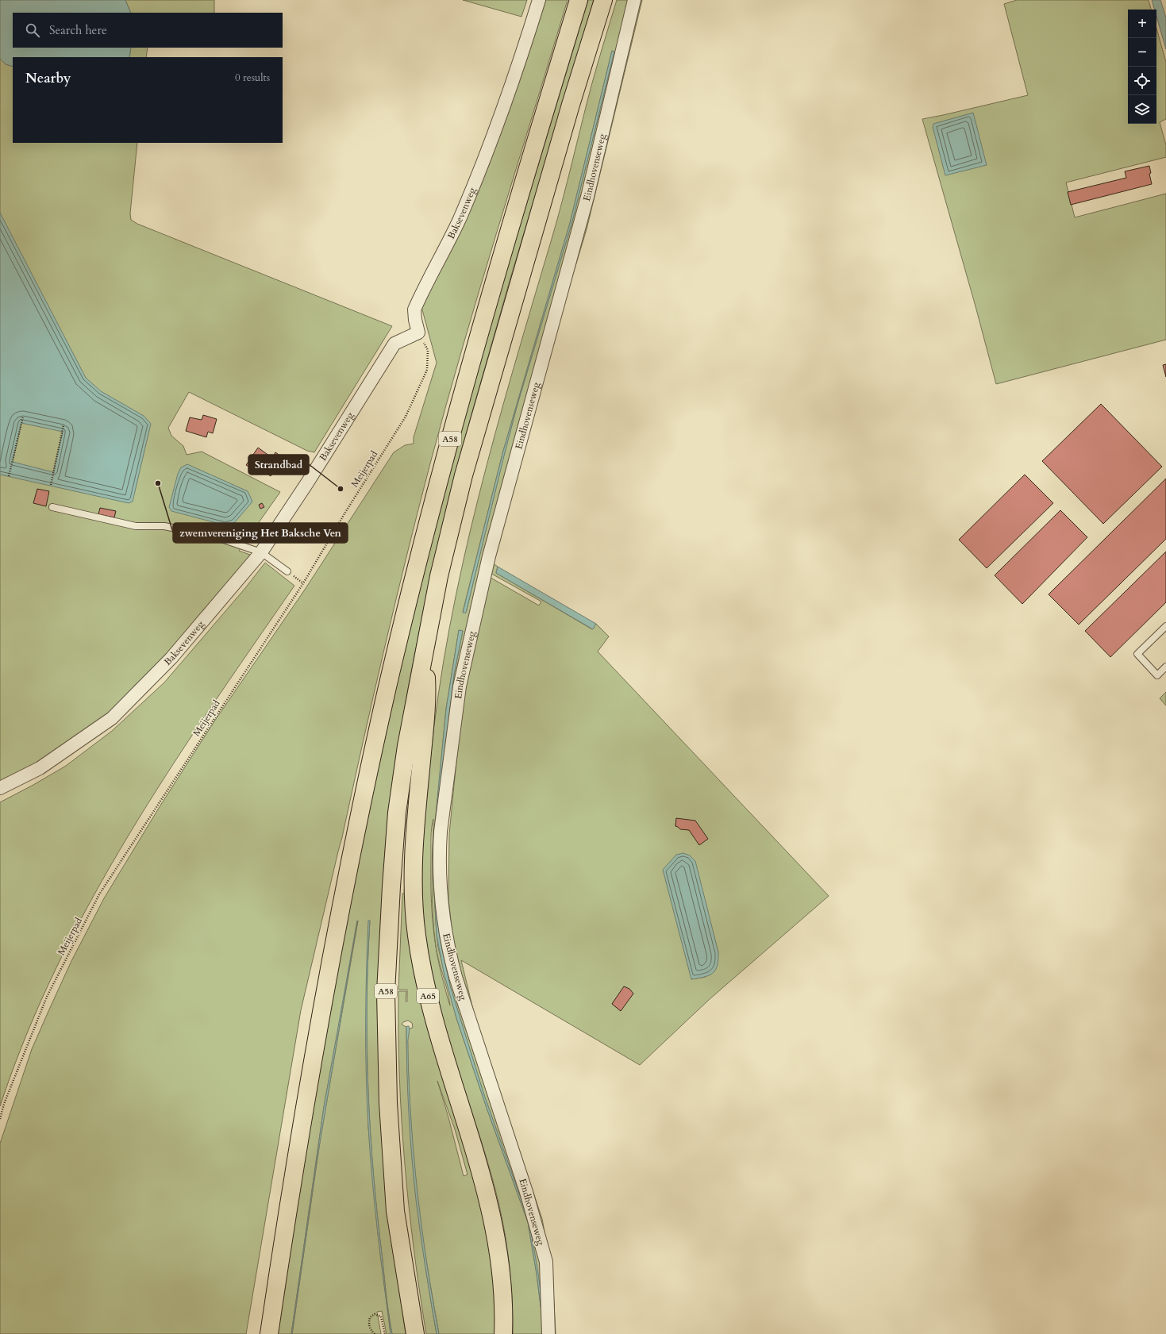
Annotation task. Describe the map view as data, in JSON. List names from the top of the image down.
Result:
{
  "streets": {
    "highway": ["A58", "A65"],
    "street": ["Eindhovenseweg", "Baksevenweg"],
    "path": ["Meijerpad"]
  },
  "crossings": [
    ["Baksevenweg", "Meijerpad"],
    ["A58", "A65"]
  ],
  "places": ["zwemvereniging Het Baksche Ven", "Strandbad"],
  "page": {
    "map_buttons": ["+", "−"],
    "search": "Search here",
    "heading": ["Nearby", "0 results"]
  }
}
